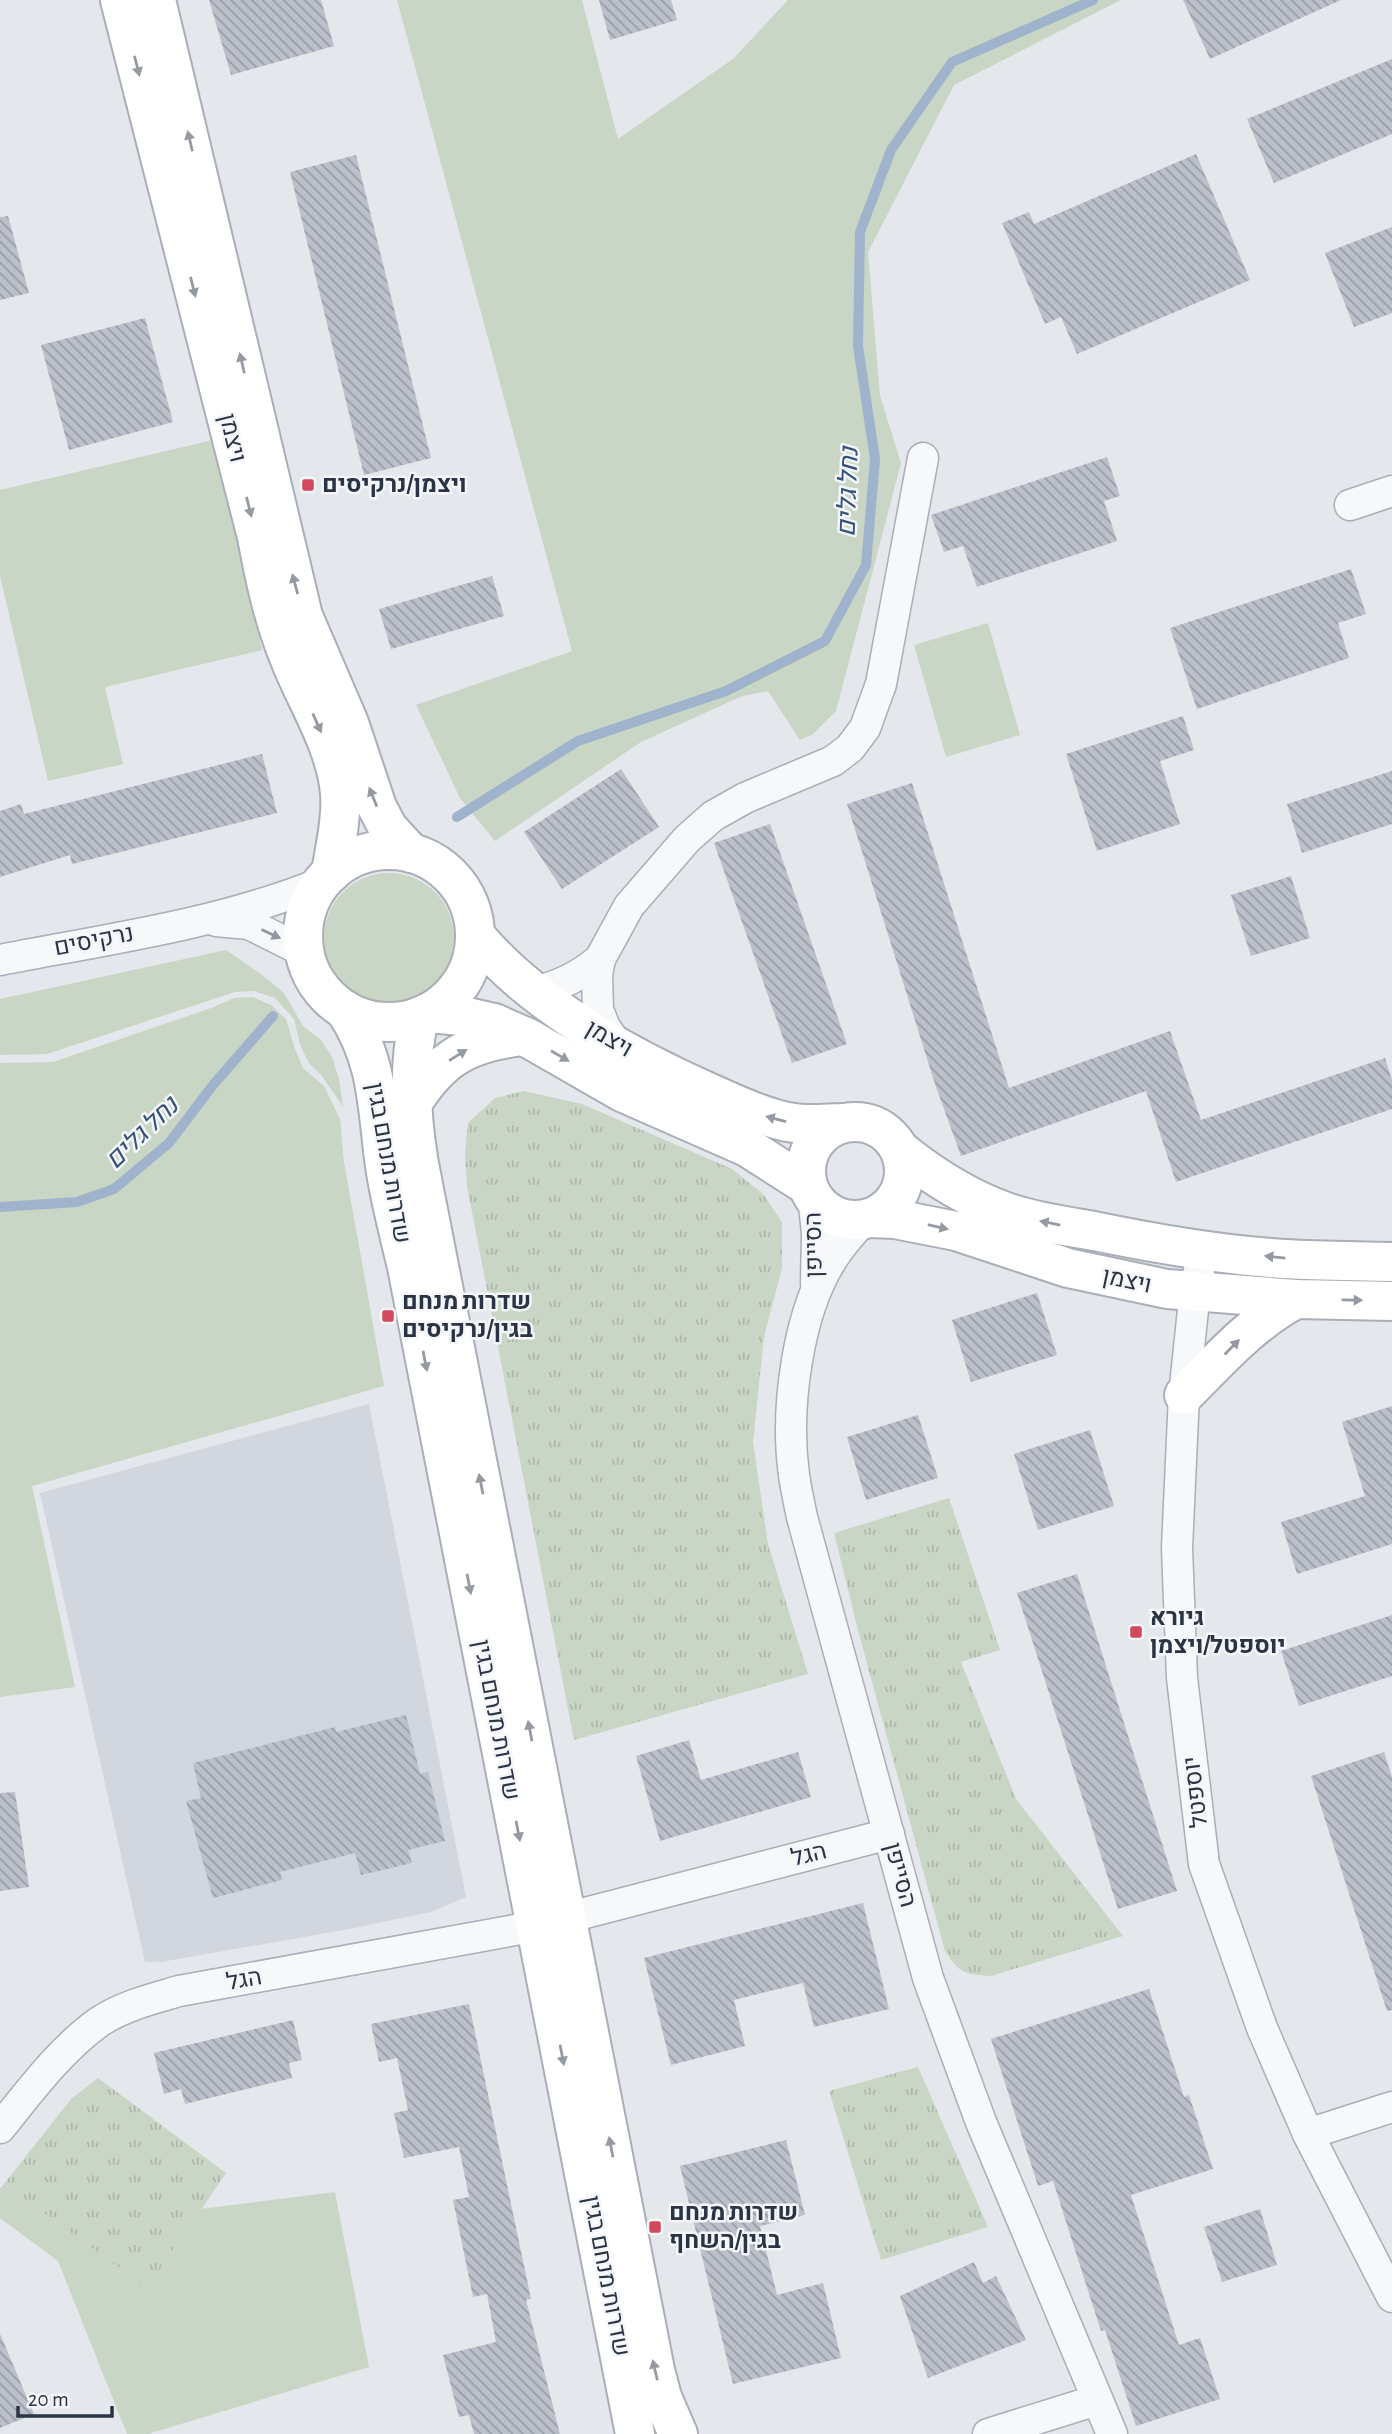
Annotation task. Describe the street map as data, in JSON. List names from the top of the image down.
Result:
{
  "streets": {
    "street": [
      "ויצמן",
      "נרקיסים",
      "שדרות מנחם בגין",
      "הסייפן",
      "יוספטל",
      "הגל"
    ]
  },
  "crossings": [
    ["ויצמן", "נרקיסים"],
    ["ויצמן", "שדרות מנחם בגין"],
    ["ויצמן", "הסייפן"],
    ["ויצמן", "יוספטל"],
    ["נרקיסים", "שדרות מנחם בגין"],
    ["שדרות מנחם בגין", "הגל"],
    ["הסייפן", "הגל"]
  ],
  "water": ["נחל גלים"],
  "places": {
    "transit": [
      "ויצמן/נרקיסים",
      "שדרות מנחם בגין/נרקיסים",
      "גיורא יוספטל/ויצמן",
      "שדרות מנחם בגין/השחף"
    ]
  },
  "scale_bar": "20 m"
}
